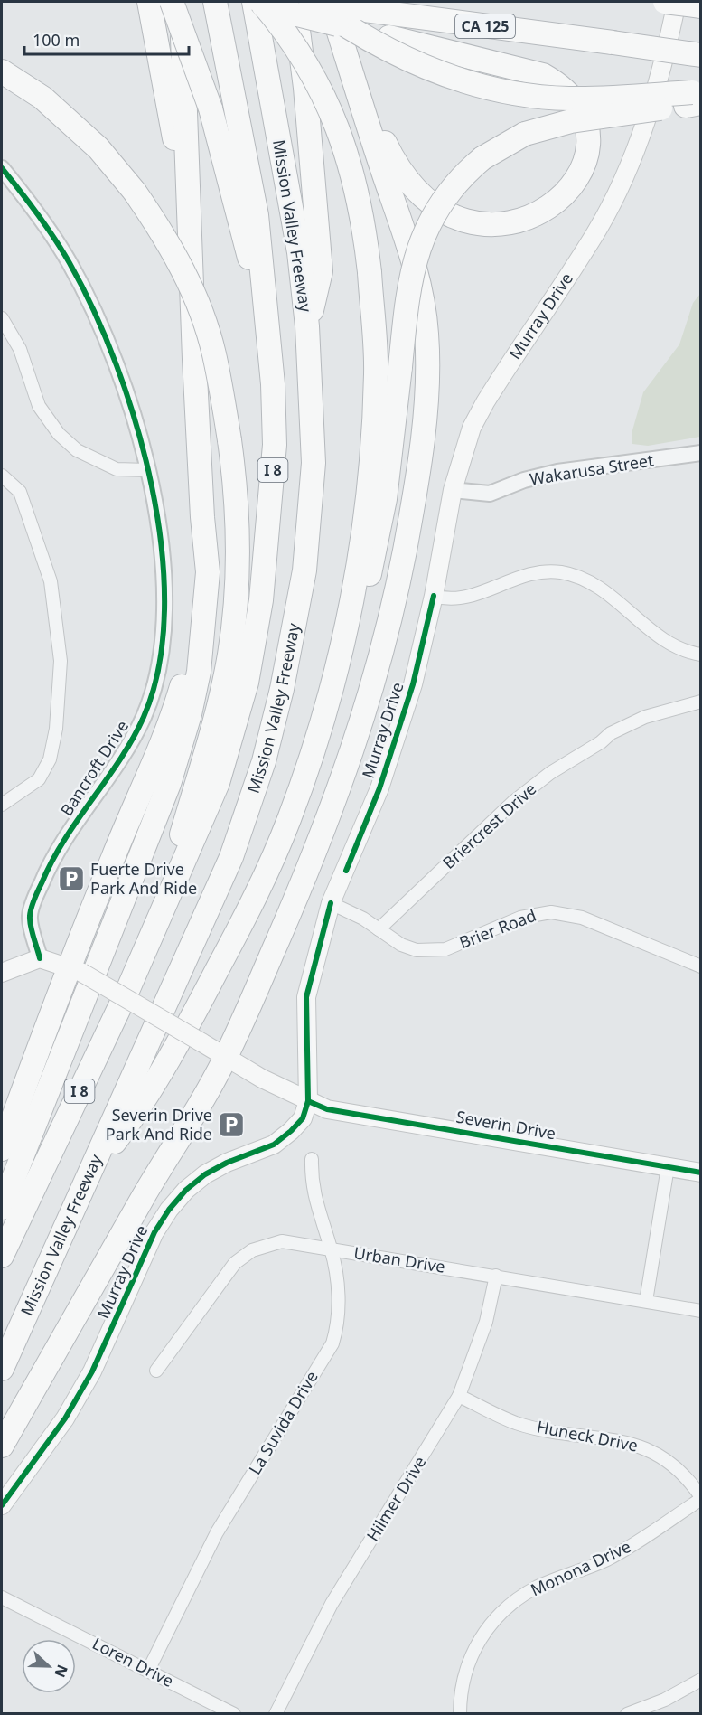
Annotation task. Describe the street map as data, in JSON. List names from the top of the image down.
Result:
{
  "streets": {
    "highway": ["CA 125", "Mission Valley Freeway", "I 8"],
    "main road": ["Murray Drive", "Severin Drive"],
    "street": [
      "Wakarusa Street",
      "Bancroft Drive",
      "Briercrest Drive",
      "Brier Road",
      "Urban Drive",
      "La Suvida Drive",
      "Huneck Drive",
      "Hilmer Drive",
      "Monona Drive",
      "Loren Drive"
    ]
  },
  "crossings": [
    ["Murray Drive", "Wakarusa Street"],
    ["Murray Drive", "Brier Road"],
    ["Murray Drive", "Severin Drive"],
    ["Bancroft Drive", "Severin Drive"],
    ["Briercrest Drive", "Brier Road"],
    ["Urban Drive", "La Suvida Drive"],
    ["Urban Drive", "Hilmer Drive"],
    ["La Suvida Drive", "Loren Drive"],
    ["Huneck Drive", "Hilmer Drive"],
    ["Huneck Drive", "Monona Drive"]
  ],
  "places": {
    "parking": ["Fuerte Drive Park And Ride", "Severin Drive Park And Ride"]
  },
  "scale_bar": "100 m",
  "north": "right"
}
